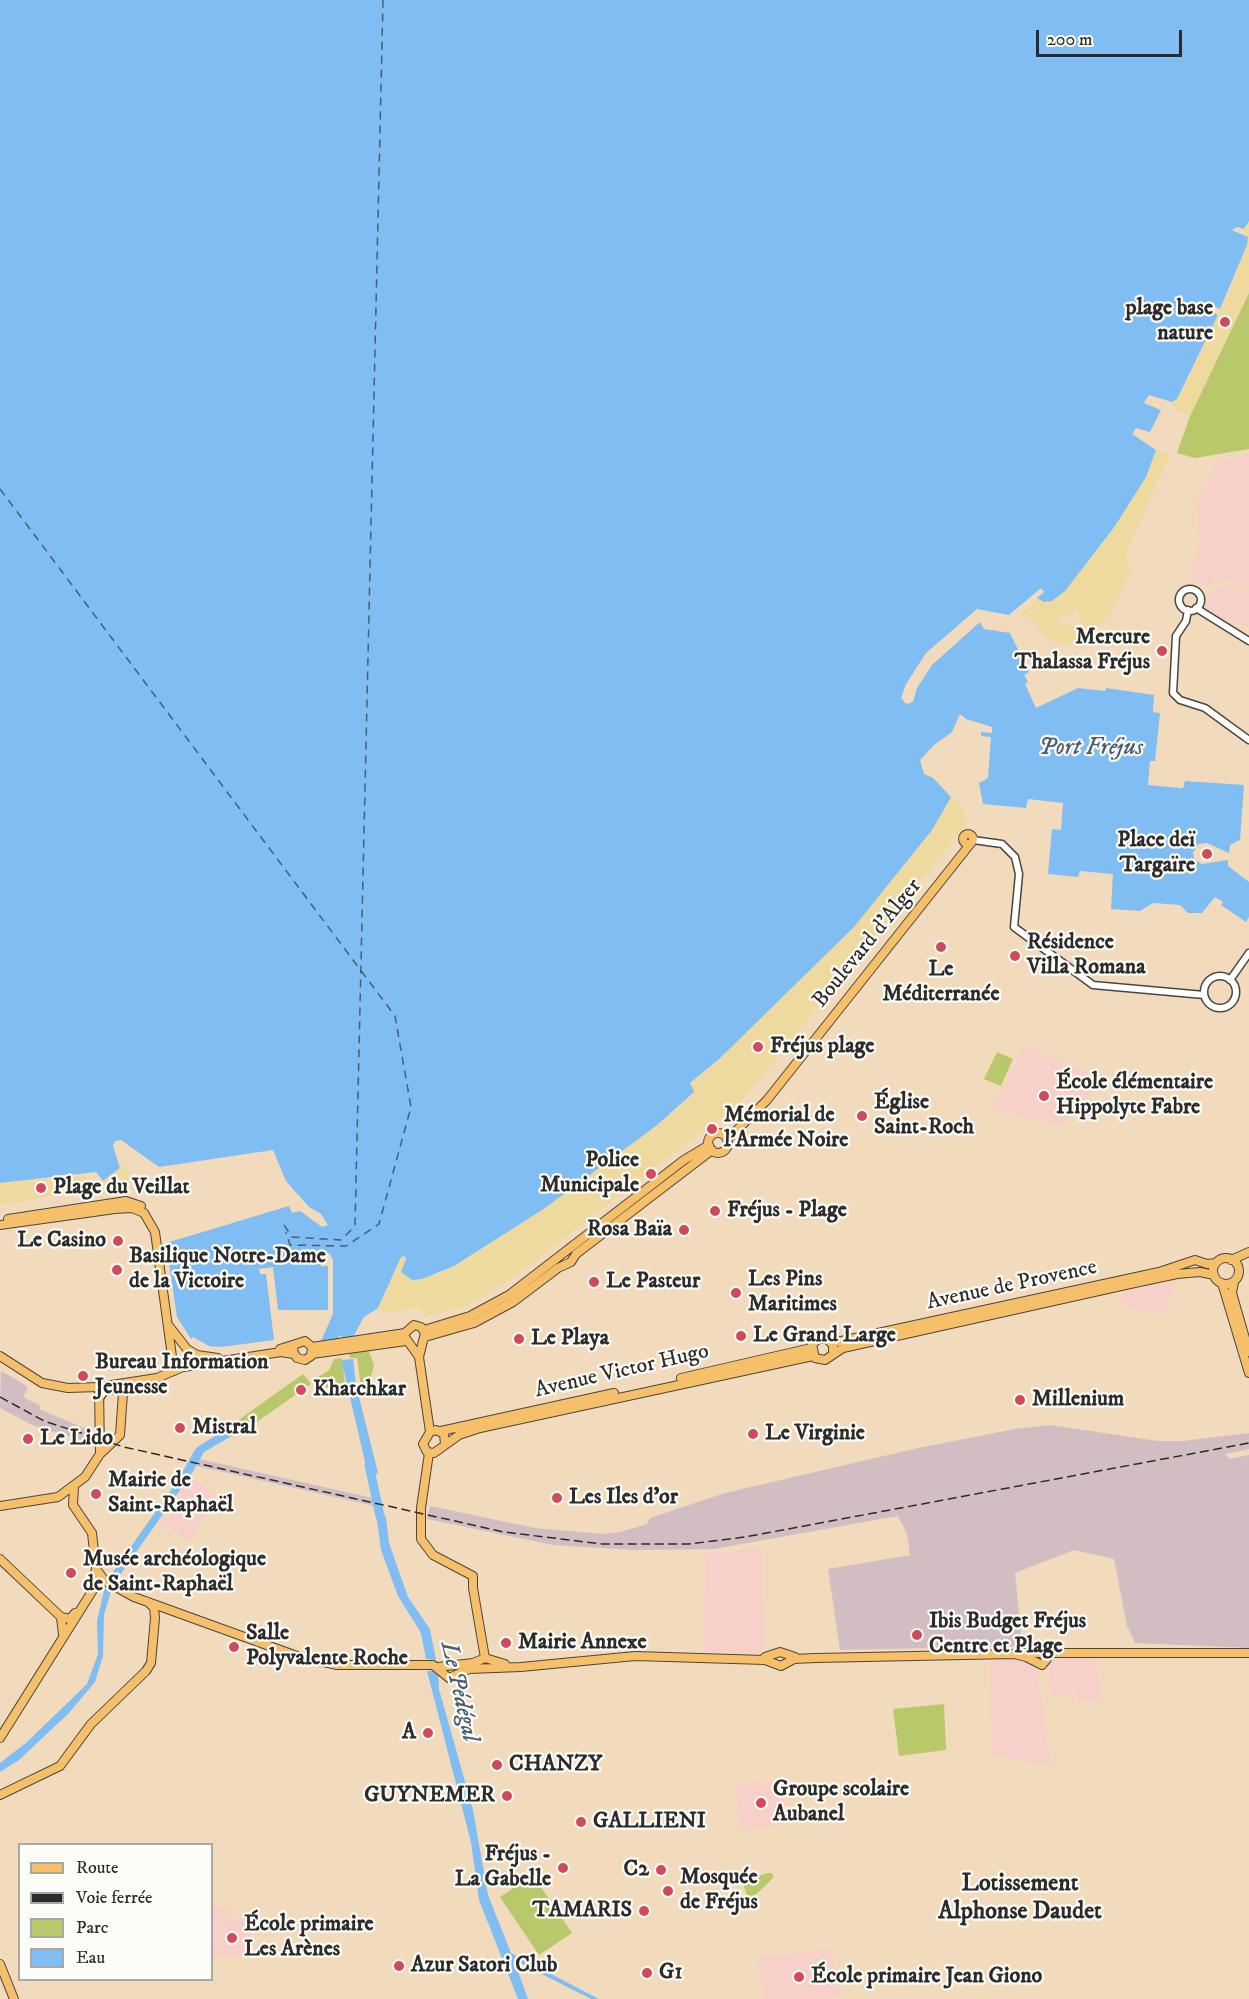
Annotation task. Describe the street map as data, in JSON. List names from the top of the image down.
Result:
{
  "streets": {
    "main road": ["Boulevard d'Alger", "Avenue de Provence", "Avenue Victor Hugo"]
  },
  "crossings": [
    ["Avenue de Provence", "Avenue Victor Hugo"]
  ],
  "districts": ["Lotissement Alphonse Daudet"],
  "water": ["Port Fréjus", "Le Pédégal"],
  "places": [
    "plage base nature",
    "Mercure Thalassa Fréjus",
    "Place deï Targaïre",
    "Le Méditerranée",
    "Résidence Villa Romana",
    "Fréjus plage",
    "École élémentaire Hippolyte Fabre",
    "Église Saint-Roch",
    "Mémorial de l'Armée Noire",
    "Police Municipale",
    "Plage du Veillat",
    "Fréjus - Plage",
    "Rosa Baïa",
    "Le Casino",
    "Basilique Notre-Dame de la Victoire",
    "Le Pasteur",
    "Les Pins Maritimes",
    "Le Grand Large",
    "Le Playa",
    "Bureau Information Jeunesse",
    "Khatchkar",
    "Millenium",
    "Mistral",
    "Le Virginie",
    "Le Lido",
    "Mairie de Saint-Raphaël",
    "Les Iles d'or",
    "Musée archéologique de Saint-Raphaël",
    "Ibis Budget Fréjus Centre et Plage",
    "Mairie Annexe",
    "Salle Polyvalente Roche",
    "A",
    "CHANZY",
    "GUYNEMER",
    "Groupe scolaire Aubanel",
    "GALLIENI",
    "Fréjus - La Gabelle",
    "C2",
    "Mosquée de Fréjus",
    "TAMARIS",
    "École primaire Les Arènes",
    "Azur Satori Club",
    "G1",
    "École primaire Jean Giono"
  ],
  "legend": [
    "Route",
    "Voie ferrée",
    "Parc",
    "Eau"
  ],
  "scale_bar": "200 m"
}
